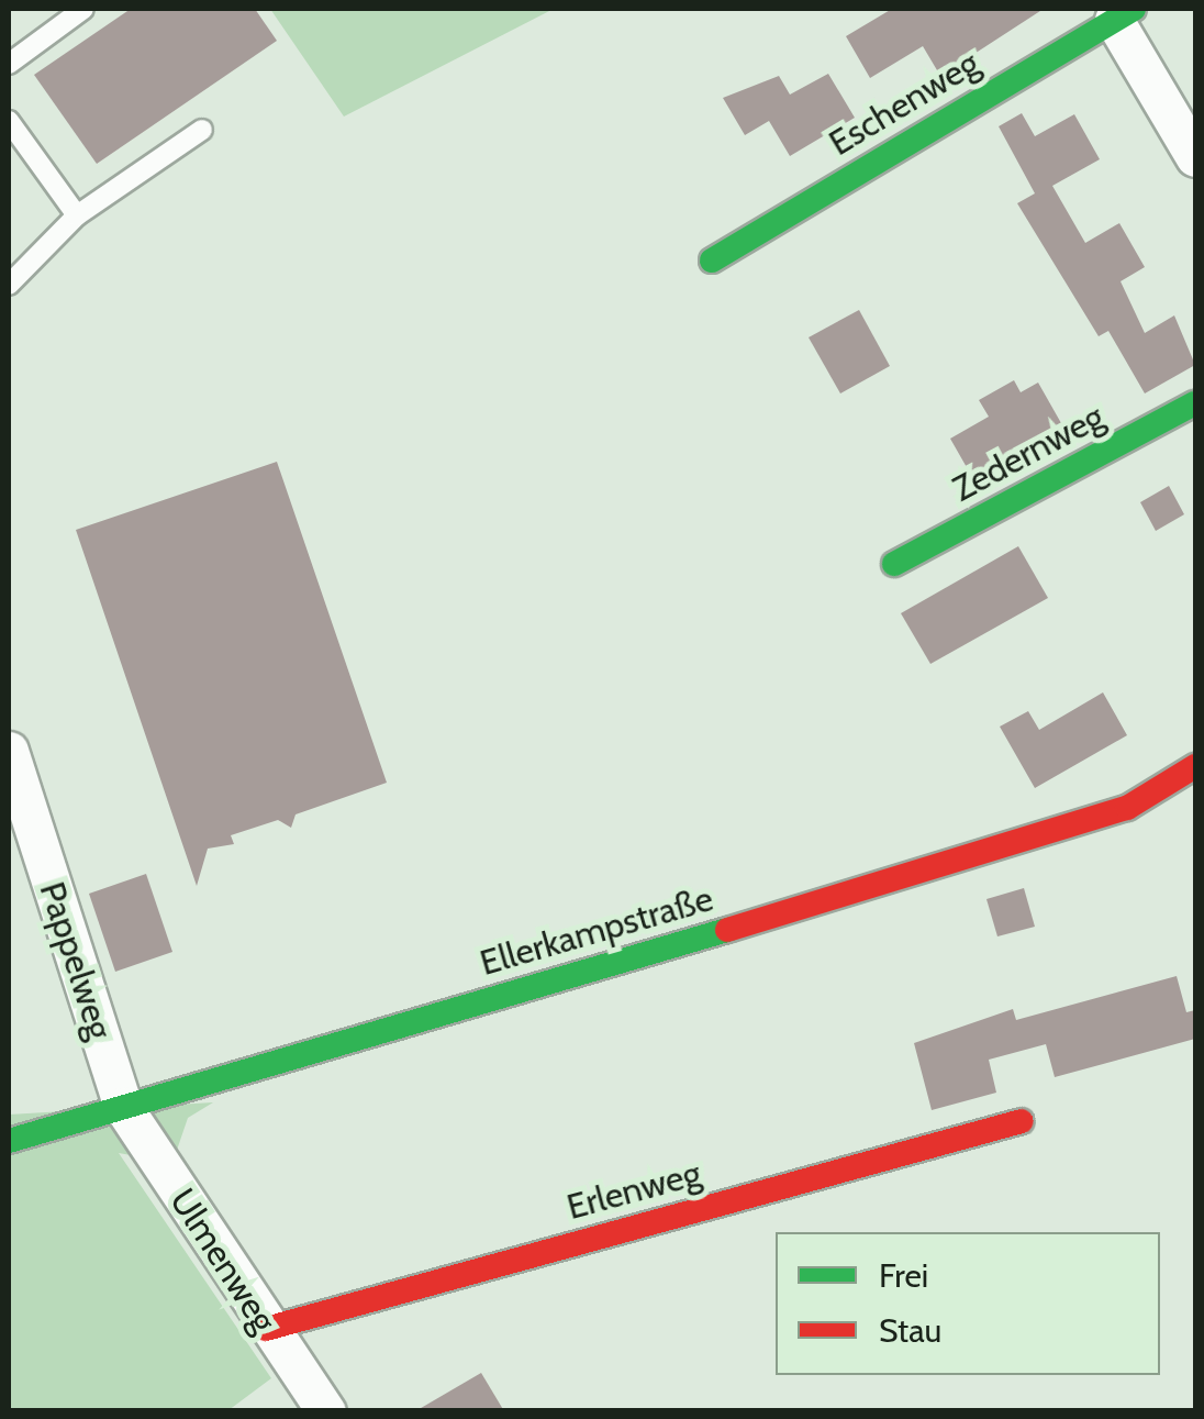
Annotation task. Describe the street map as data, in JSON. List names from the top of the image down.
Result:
{
  "streets": {
    "street": [
      "Eschenweg",
      "Zedernweg",
      "Ellerkampstraße",
      "Pappelweg",
      "Erlenweg",
      "Ulmenweg"
    ]
  },
  "crossings": [
    ["Ellerkampstraße", "Pappelweg"],
    ["Ellerkampstraße", "Ulmenweg"],
    ["Pappelweg", "Ulmenweg"],
    ["Erlenweg", "Ulmenweg"]
  ],
  "legend": ["Frei", "Stau"]
}
